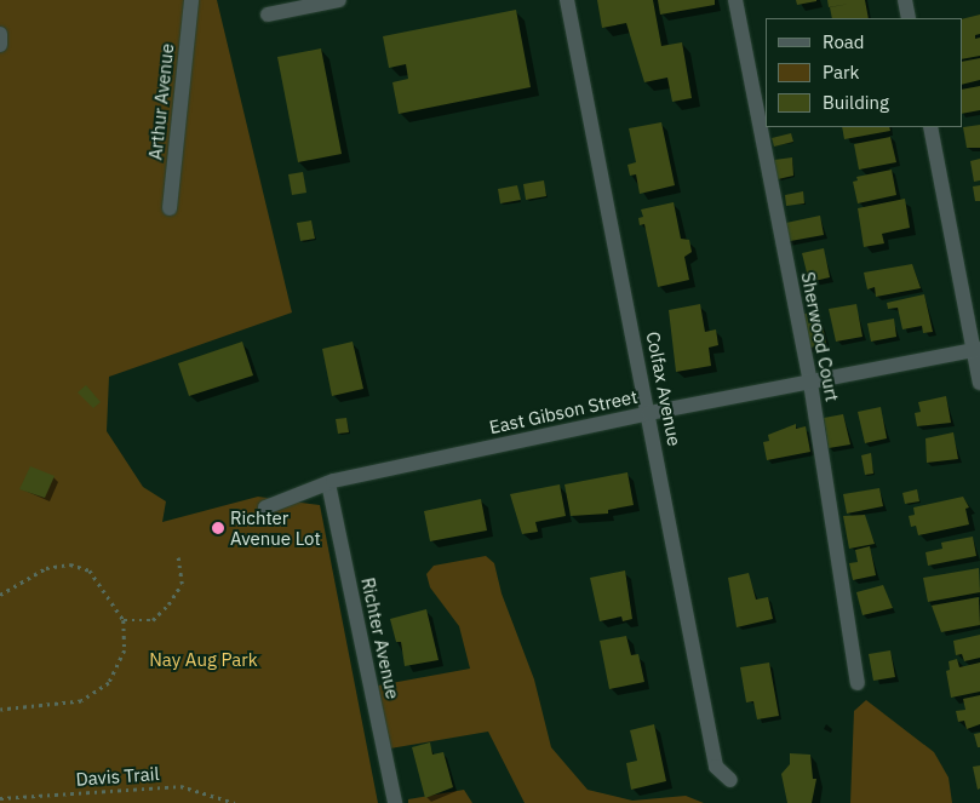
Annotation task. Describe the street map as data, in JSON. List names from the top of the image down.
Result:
{
  "streets": {
    "street": [
      "Arthur Avenue",
      "Sherwood Court",
      "Colfax Avenue",
      "East Gibson Street",
      "Richter Avenue"
    ],
    "path": ["Davis Trail"]
  },
  "crossings": [
    ["Sherwood Court", "East Gibson Street"],
    ["Colfax Avenue", "East Gibson Street"],
    ["East Gibson Street", "Richter Avenue"]
  ],
  "parks": ["Nay Aug Park"],
  "places": ["Richter Avenue Lot"],
  "legend": ["Road", "Park", "Building"]
}
